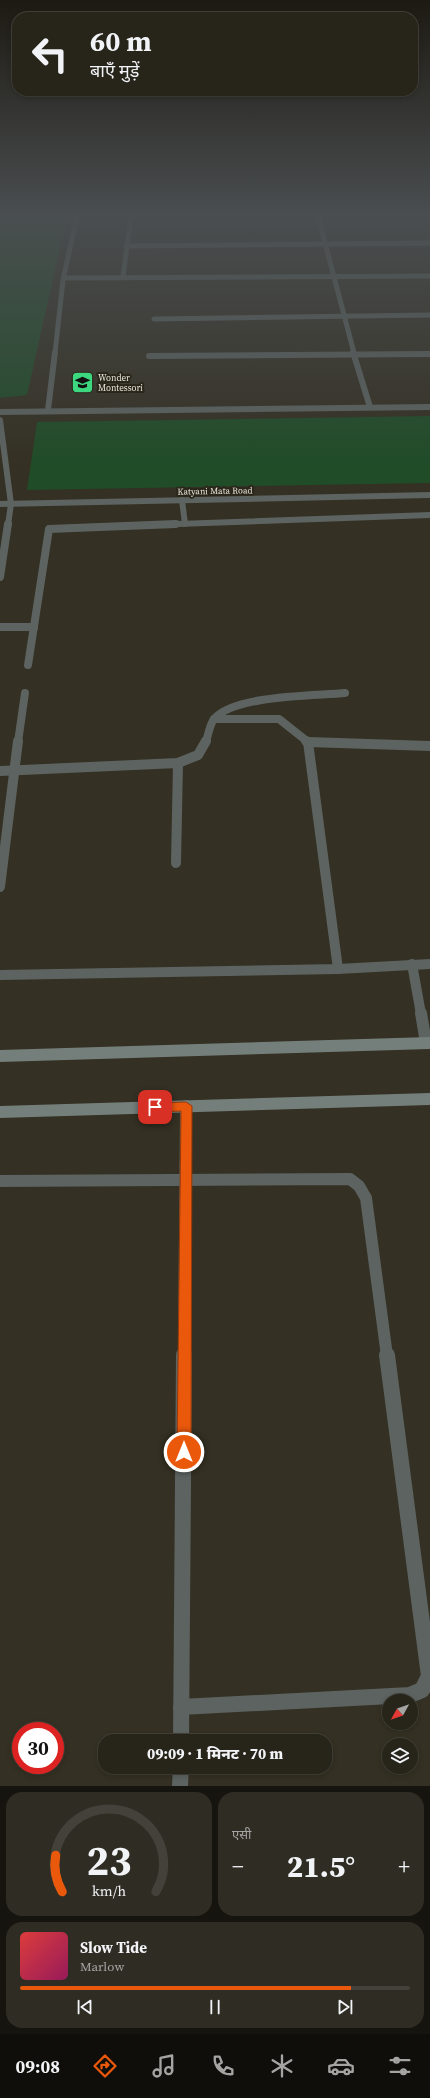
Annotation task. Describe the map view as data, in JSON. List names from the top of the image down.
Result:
{
  "streets": {
    "street": ["Katyani Mata Road"]
  },
  "places": {
    "school or university": ["Wonder Montessori"]
  },
  "north": "bottom left",
  "page": {
    "turn": ["60 m", "बाएँ मुड़ें"],
    "limit": "30",
    "trip": "09:09 · 1 मिनट · 70 m",
    "tile": "एसी",
    "heat": ["−", "21.5°", "+"],
    "song": ["Slow Tide", "Marlow"],
    "tabs": "09:08",
    "gauge": ["23", "km/h"]
  }
}
